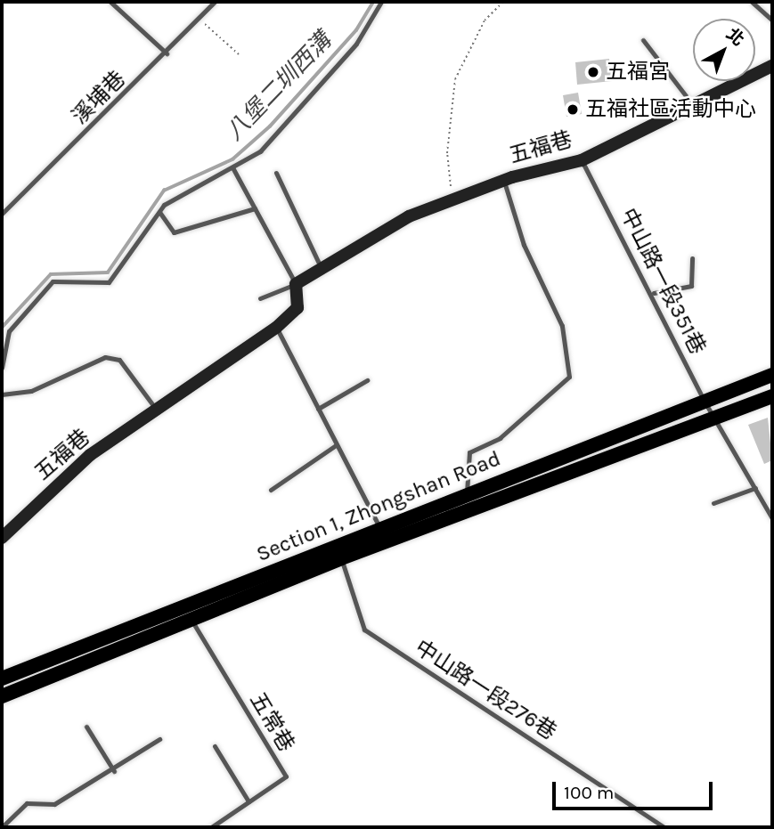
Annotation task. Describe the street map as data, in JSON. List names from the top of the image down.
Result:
{
  "streets": {
    "main road": ["Section 1, Zhongshan Road"],
    "street": ["五福巷"],
    "lane": [
      "溪埔巷",
      "中山路一段351巷",
      "中山路一段276巷",
      "五常巷"
    ]
  },
  "crossings": [
    ["五福巷", "中山路一段351巷"],
    ["中山路一段351巷", "Section 1, Zhongshan Road"],
    ["Section 1, Zhongshan Road", "中山路一段276巷"],
    ["Section 1, Zhongshan Road", "五常巷"]
  ],
  "water": ["八堡二圳西溝"],
  "places": ["五福宮", "五福社區活動中心"],
  "scale_bar": "100 m",
  "north": "top right"
}
